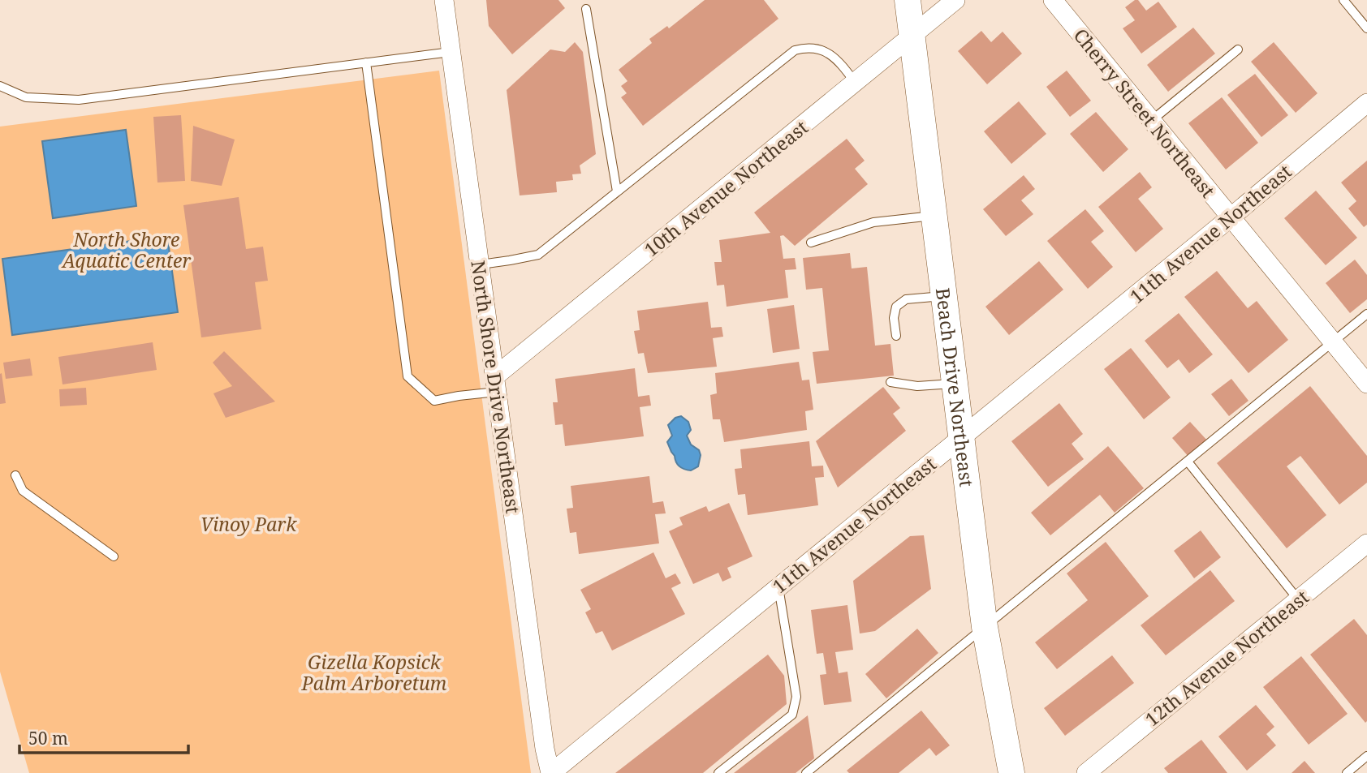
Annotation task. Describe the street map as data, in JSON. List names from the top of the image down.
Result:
{
  "streets": {
    "street": [
      "Cherry Street Northeast",
      "10th Avenue Northeast",
      "11th Avenue Northeast",
      "North Shore Drive Northeast",
      "Beach Drive Northeast",
      "12th Avenue Northeast"
    ]
  },
  "crossings": [
    ["Cherry Street Northeast", "11th Avenue Northeast"],
    ["10th Avenue Northeast", "North Shore Drive Northeast"],
    ["10th Avenue Northeast", "Beach Drive Northeast"],
    ["11th Avenue Northeast", "North Shore Drive Northeast"],
    ["11th Avenue Northeast", "Beach Drive Northeast"]
  ],
  "parks": ["North Shore Aquatic Center", "Vinoy Park", "Gizella Kopsick Palm Arboretum"],
  "scale_bar": "50 m"
}
